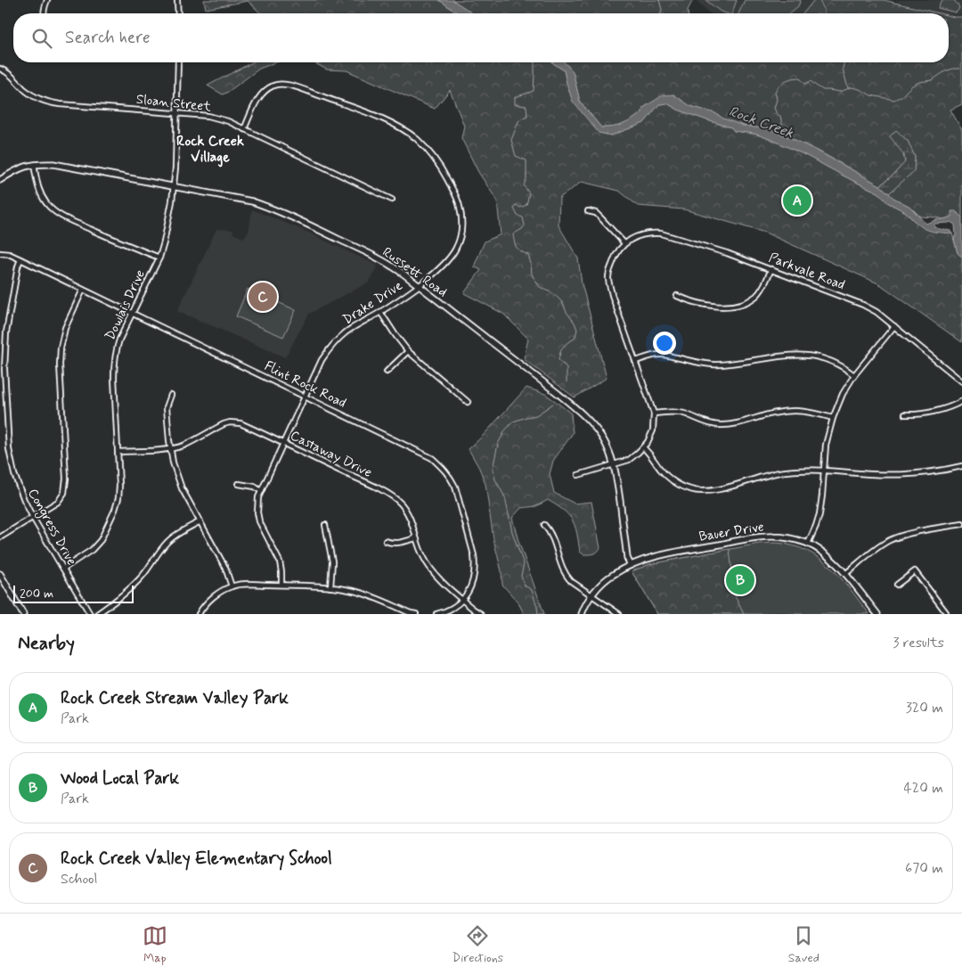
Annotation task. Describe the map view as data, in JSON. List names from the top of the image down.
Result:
{
  "streets": {
    "street": [
      "Sloan Street",
      "Parkvale Road",
      "Russett Road",
      "Drake Drive",
      "Dowlais Drive",
      "Flint Rock Road",
      "Castaway Drive",
      "Congress Drive",
      "Bauer Drive"
    ]
  },
  "crossings": [
    ["Sloan Street", "Drake Drive"],
    ["Sloan Street", "Dowlais Drive"],
    ["Russett Road", "Drake Drive"],
    ["Russett Road", "Dowlais Drive"],
    ["Russett Road", "Bauer Drive"],
    ["Drake Drive", "Flint Rock Road"],
    ["Drake Drive", "Castaway Drive"],
    ["Dowlais Drive", "Flint Rock Road"],
    ["Dowlais Drive", "Castaway Drive"],
    ["Dowlais Drive", "Congress Drive"],
    ["Flint Rock Road", "Castaway Drive"],
    ["Flint Rock Road", "Congress Drive"]
  ],
  "districts": ["Rock Creek Village"],
  "water": ["Rock Creek"],
  "scale_bar": "200 m",
  "page": {
    "search": "Search here",
    "pins": ["A", "C", "B"],
    "scale": "200 m",
    "heading": ["Nearby", "3 results"],
    "list": [
      {
        "mark": "A",
        "name": "Rock Creek Stream Valley Park",
        "note": "Park",
        "value": "320 m"
      },
      {
        "mark": "B",
        "name": "Wood Local Park",
        "note": "Park",
        "value": "420 m"
      },
      {
        "mark": "C",
        "name": "Rock Creek Valley Elementary School",
        "note": "School",
        "value": "670 m"
      }
    ],
    "nav": ["Map", "Directions", "Saved"]
  }
}
